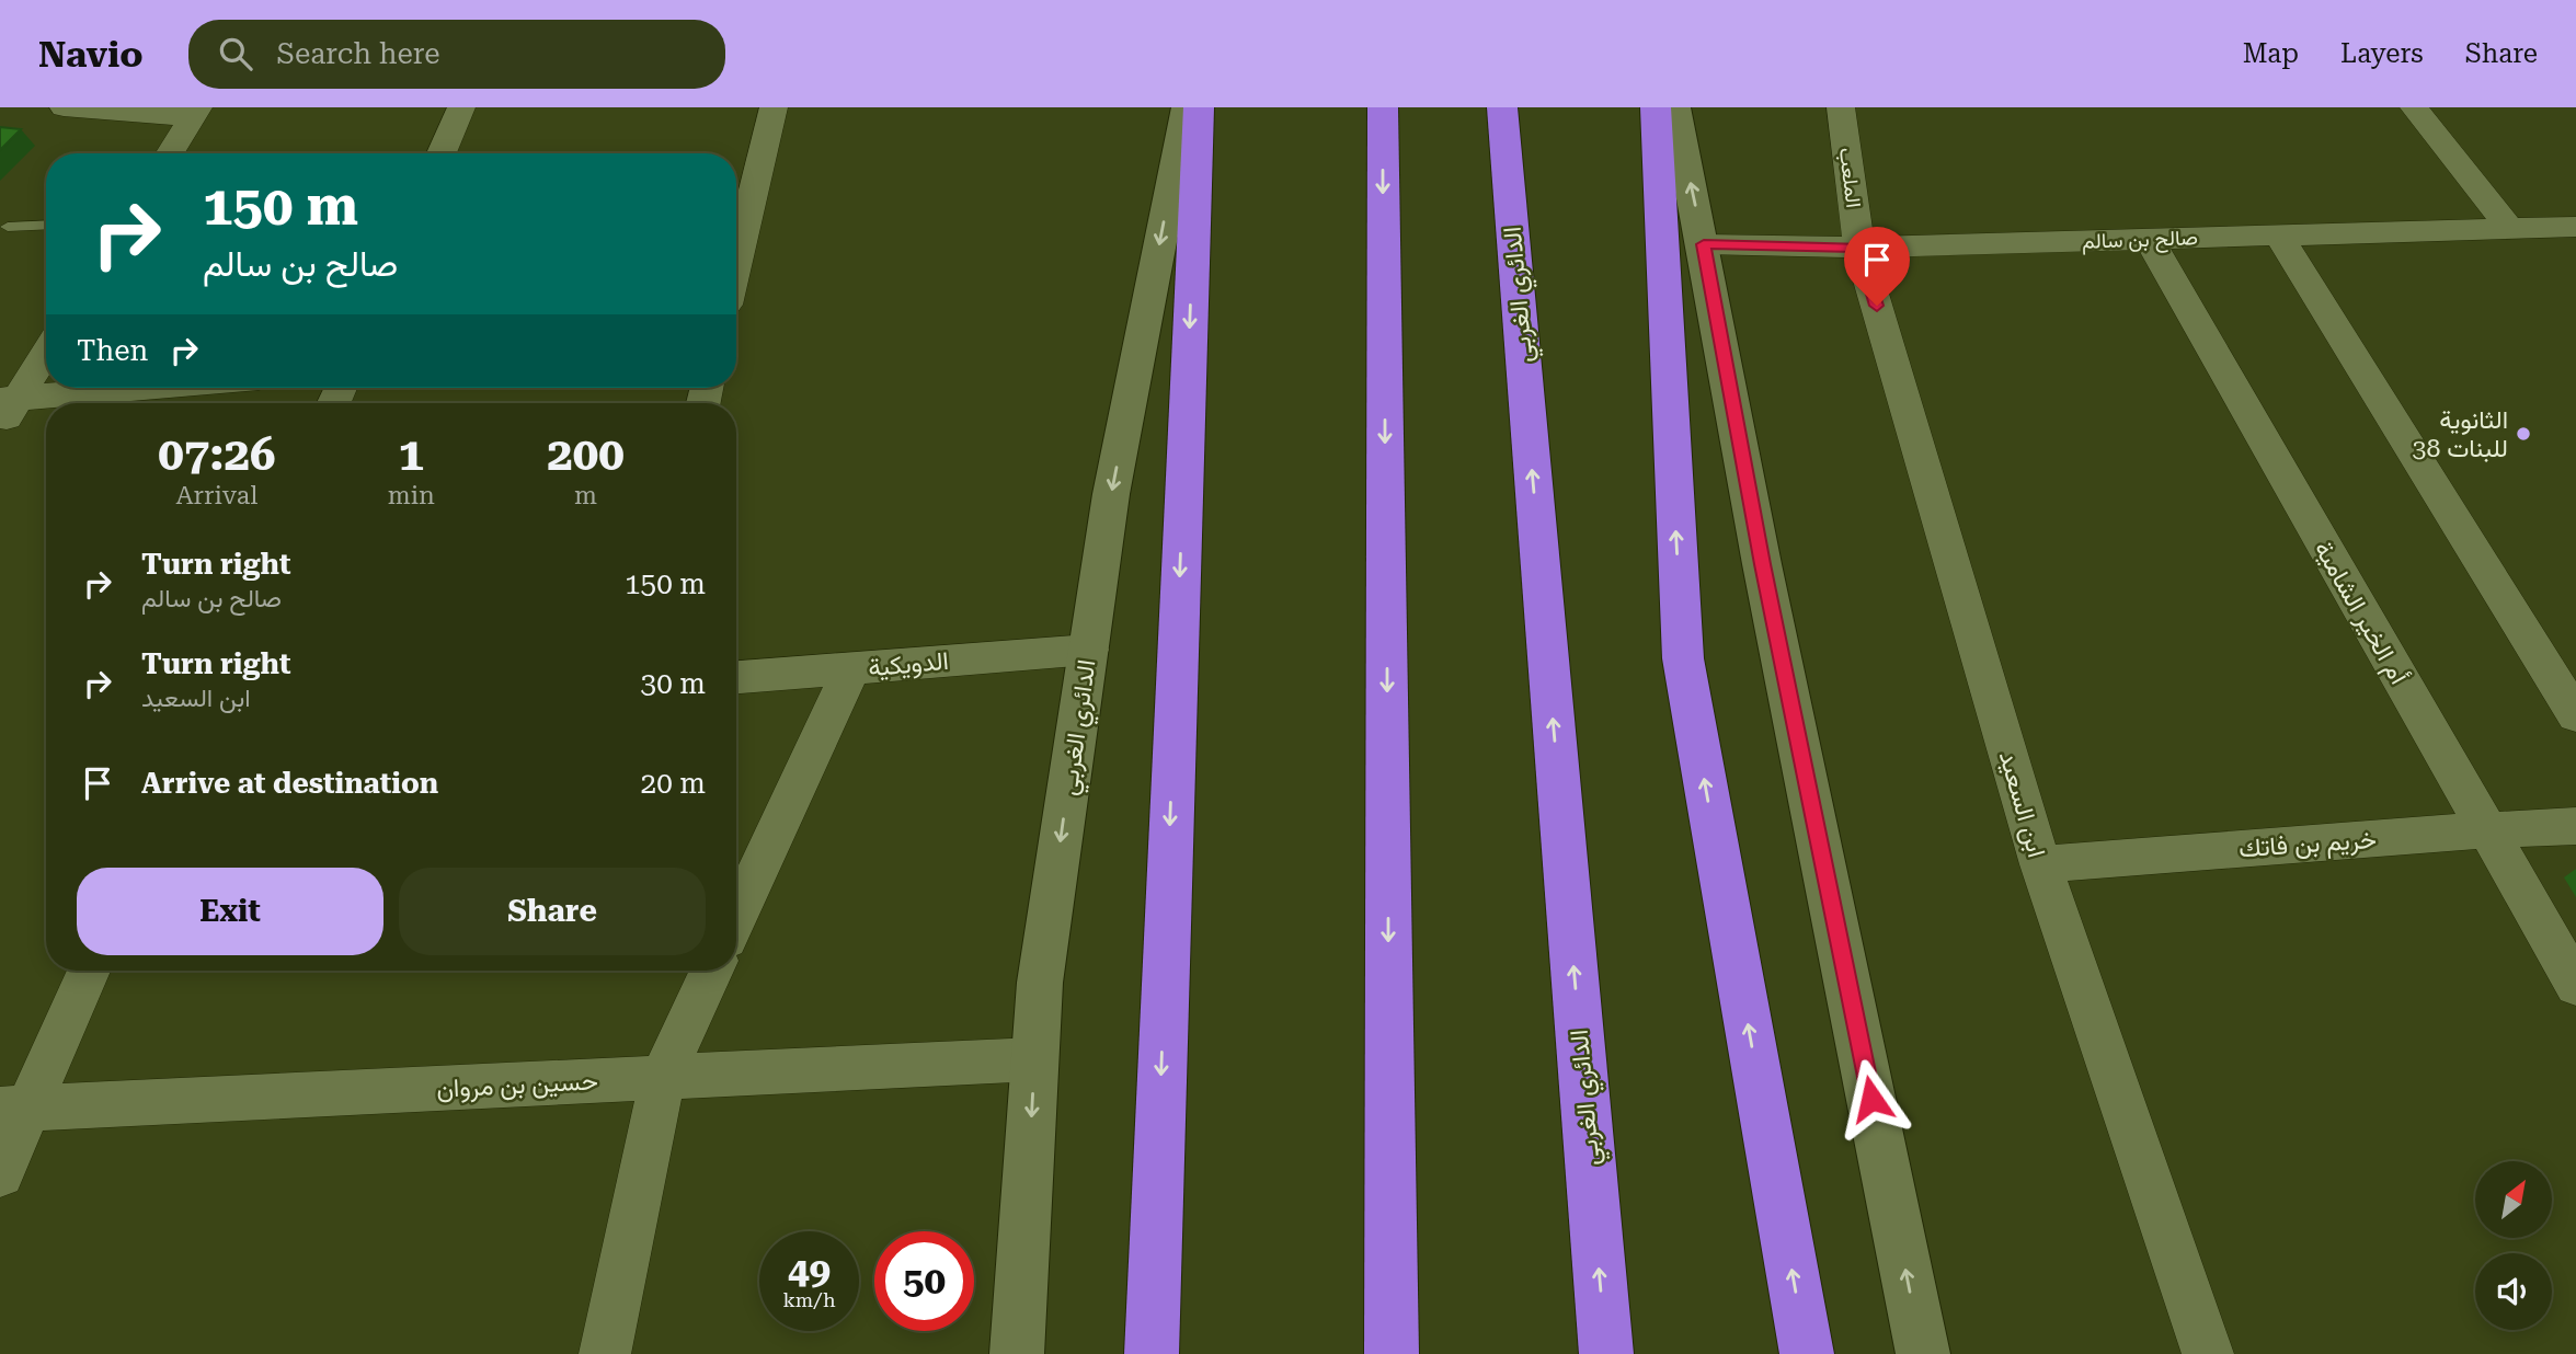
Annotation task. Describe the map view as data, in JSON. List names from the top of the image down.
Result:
{
  "streets": {
    "highway": ["الدائري الغربي"],
    "street": [
      "الملعب",
      "صالح بن سالم",
      "أم الخير الشامية",
      "الدويكية",
      "ابن السعيد",
      "خريم بن فاتك",
      "حسين بن مروان"
    ]
  },
  "crossings": [
    ["الملعب", "صالح بن سالم"],
    ["الملعب", "ابن السعيد"],
    ["صالح بن سالم", "أم الخير الشامية"],
    ["صالح بن سالم", "ابن السعيد"],
    ["الدائري الغربي", "الدويكية"],
    ["الدائري الغربي", "حسين بن مروان"],
    ["أم الخير الشامية", "خريم بن فاتك"],
    ["ابن السعيد", "خريم بن فاتك"]
  ],
  "places": ["الثانوية 38 للبنات"],
  "north": "top right",
  "page": {
    "header": "Navio",
    "search": "Search here",
    "nav": ["Map", "Layers", "Share"],
    "turn": ["150 m", "صالح بن سالم"],
    "then": "Then",
    "eta": [
      "07:26",
      "Arrival",
      "1",
      "min",
      "200",
      "m"
    ],
    "list": [
      {
        "name": "Turn right",
        "note": "صالح بن سالم",
        "value": "150 m"
      },
      {
        "name": "Turn right",
        "note": "ابن السعيد",
        "value": "30 m"
      },
      {
        "name": "Arrive at destination",
        "value": "20 m"
      }
    ],
    "buttons": ["Exit", "Share"],
    "speed": "49 km/h",
    "limit": "50"
  }
}
